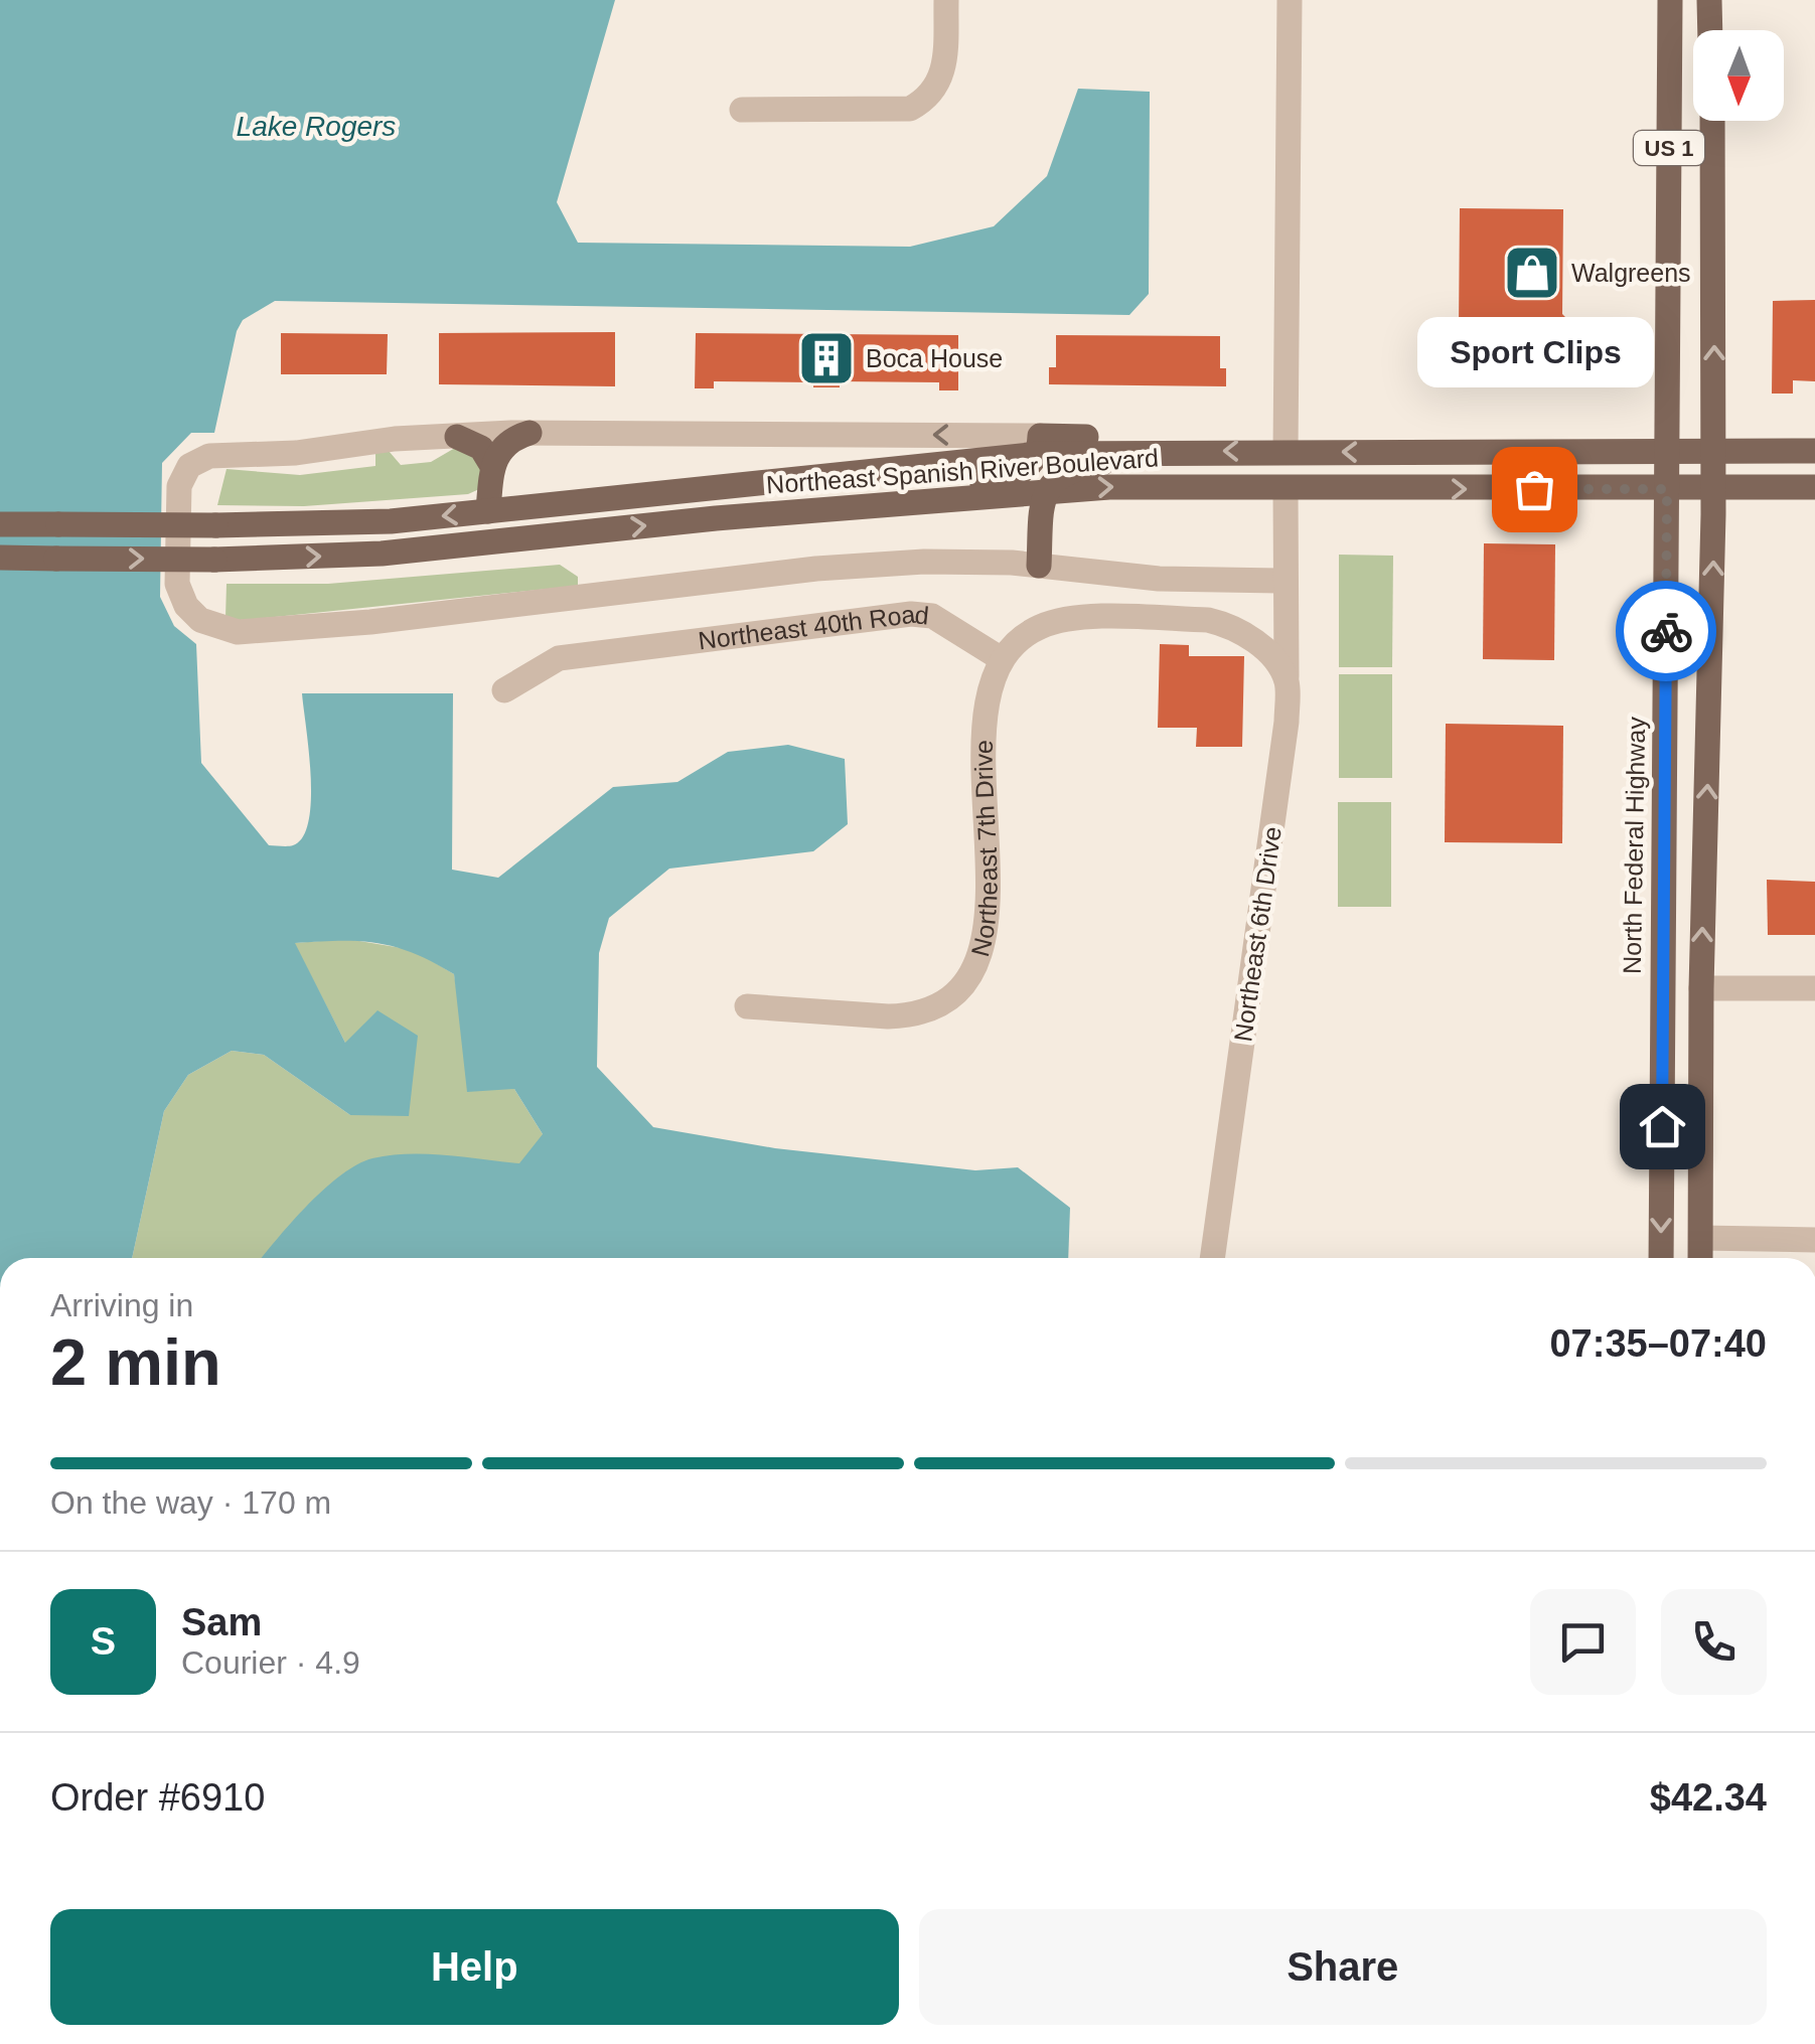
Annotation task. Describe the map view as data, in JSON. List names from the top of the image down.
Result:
{
  "streets": {
    "main road": ["US 1", "Northeast Spanish River Boulevard", "North Federal Highway"],
    "street": ["Northeast 40th Road", "Northeast 7th Drive", "Northeast 6th Drive"]
  },
  "crossings": [
    ["US 1", "Northeast Spanish River Boulevard"],
    ["Northeast Spanish River Boulevard", "North Federal Highway"],
    ["Northeast Spanish River Boulevard", "Northeast 6th Drive"],
    ["Northeast 40th Road", "Northeast 7th Drive"]
  ],
  "water": ["Lake Rogers"],
  "places": {
    "shop": ["Walgreens"],
    "building": ["Boca House"],
    "other": ["Sport Clips"]
  },
  "north": "bottom",
  "page": {
    "bubble": "Sport Clips",
    "heading": ["2 min", "Arriving in", "07:35–07:40"],
    "panel": [
      "Sam",
      "Courier · 4.9",
      "Order #6910",
      "$42.34"
    ],
    "bar": "On the way · 170 m",
    "round": "S",
    "buttons": ["Help", "Share"]
  }
}
